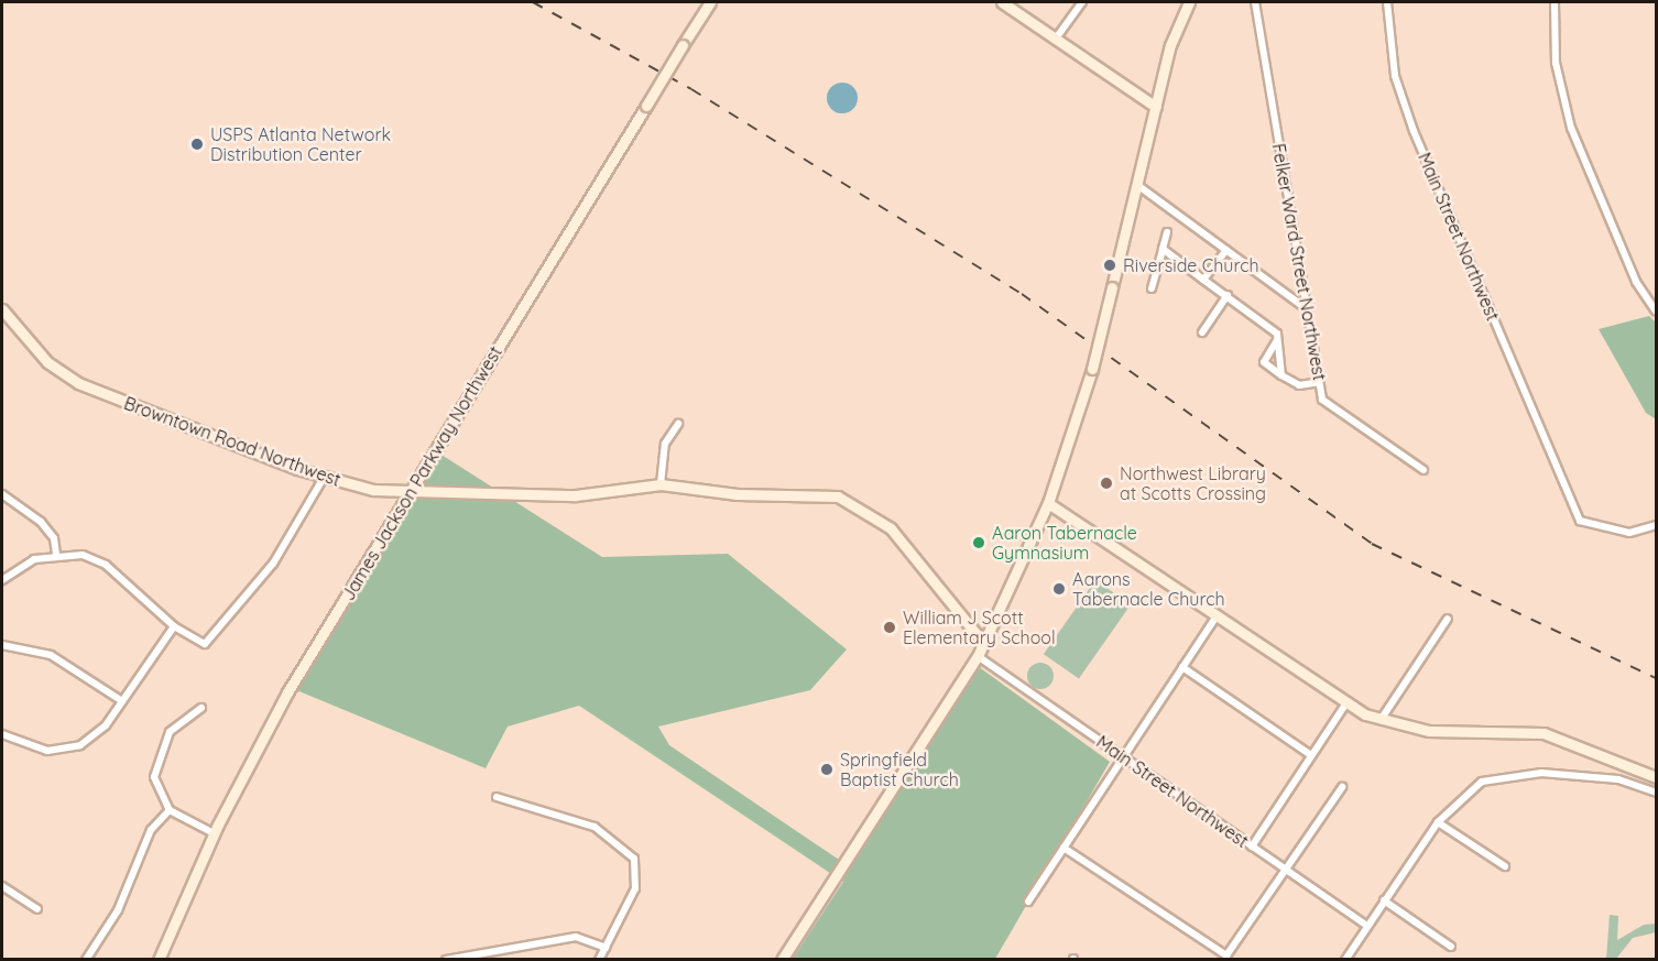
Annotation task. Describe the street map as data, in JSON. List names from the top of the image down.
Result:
{
  "streets": {
    "street": [
      "Main Street Northwest",
      "Felker Ward Street Northwest",
      "Browntown Road Northwest",
      "James Jackson Parkway Northwest"
    ]
  },
  "crossings": [
    ["Browntown Road Northwest", "James Jackson Parkway Northwest"]
  ],
  "places": [
    "USPS Atlanta Network Distribution Center",
    "Riverside Church",
    "Northwest Library at Scotts Crossing",
    "Aaron Tabernacle Gymnasium",
    "Aarons Tabernacle Church",
    "William J Scott Elementary School",
    "Springfield Baptist Church"
  ]
}
